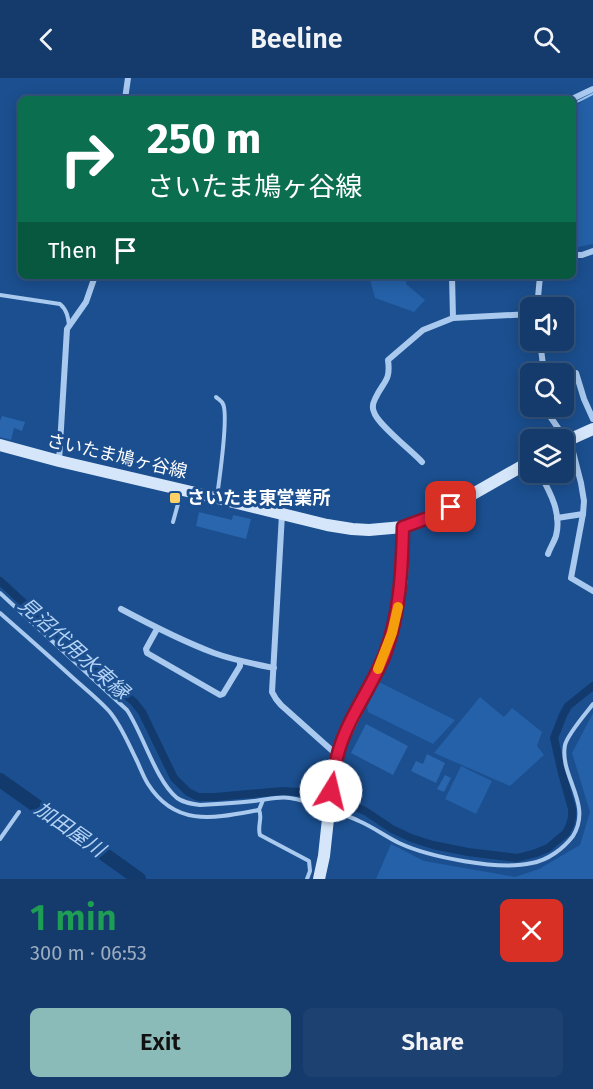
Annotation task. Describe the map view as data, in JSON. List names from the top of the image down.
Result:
{
  "streets": {
    "main road": ["さいたま鳩ヶ谷線"]
  },
  "water": ["見沼代用水東縁", "加田屋川"],
  "places": {
    "transit": ["さいたま東営業所"]
  },
  "page": {
    "header": "Beeline",
    "turn": ["250 m", "さいたま鳩ヶ谷線"],
    "then": "Then",
    "heading": ["1 min", "300 m · 06:53"],
    "buttons": ["Exit", "Share"]
  }
}
